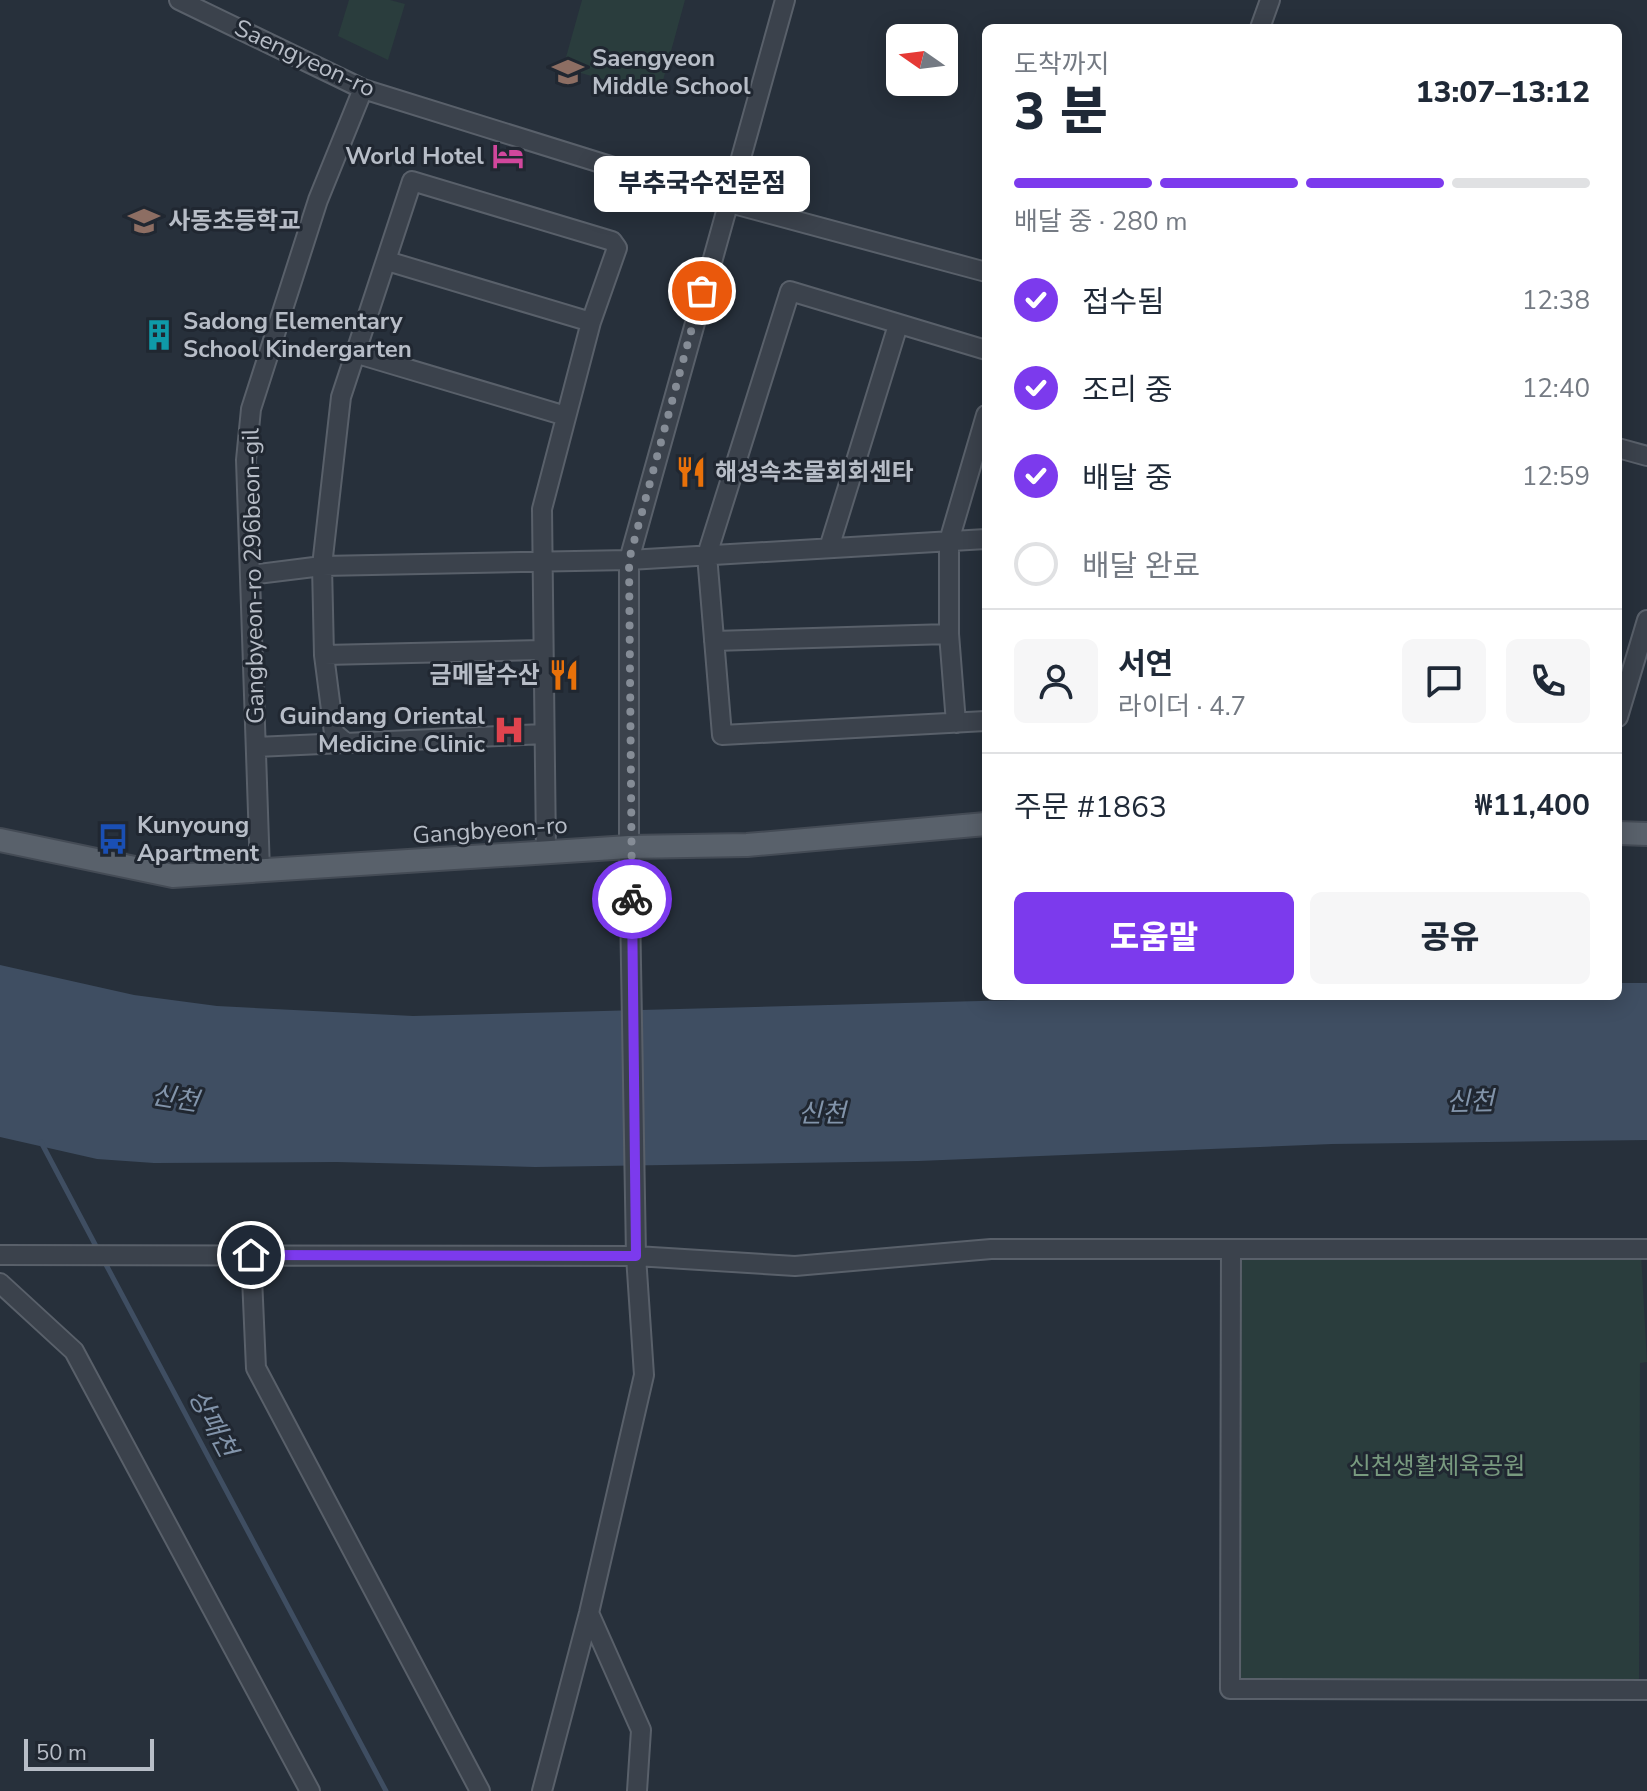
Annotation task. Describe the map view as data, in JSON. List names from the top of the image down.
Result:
{
  "streets": {
    "main road": ["Gangbyeon-ro"],
    "street": ["Saengyeon-ro", "Gangbyeon-ro 296beon-gil"]
  },
  "crossings": [
    ["Saengyeon-ro", "Gangbyeon-ro 296beon-gil"],
    ["Gangbyeon-ro 296beon-gil", "Gangbyeon-ro"]
  ],
  "water": ["신천", "상패천"],
  "parks": ["신천생활체육공원"],
  "places": {
    "school or university": ["Saengyeon Middle School", "사동초등학교"],
    "hotel": ["World Hotel"],
    "other": ["부추국수전문점"],
    "building": ["Sadong Elementary School Kindergarten"],
    "restaurant": ["해성속초물회회센타", "금메달수산"],
    "hospital": ["Guindang Oriental Medicine Clinic"],
    "bus stop": ["Kunyoung Apartment"]
  },
  "scale_bar": "50 m",
  "north": "left",
  "page": {
    "heading": ["3 분", "도착까지", "13:07–13:12"],
    "panel": [
      "서연",
      "라이더 · 4.7",
      "주문 #1863",
      "₩11,400"
    ],
    "bubble": "부추국수전문점",
    "bar": "배달 중 · 280 m",
    "list": [
      ["접수됨", "12:38"],
      ["조리 중", "12:40"],
      ["배달 중", "12:59"],
      "배달 완료"
    ],
    "buttons": ["도움말", "공유"],
    "scale": "50 m"
  }
}
